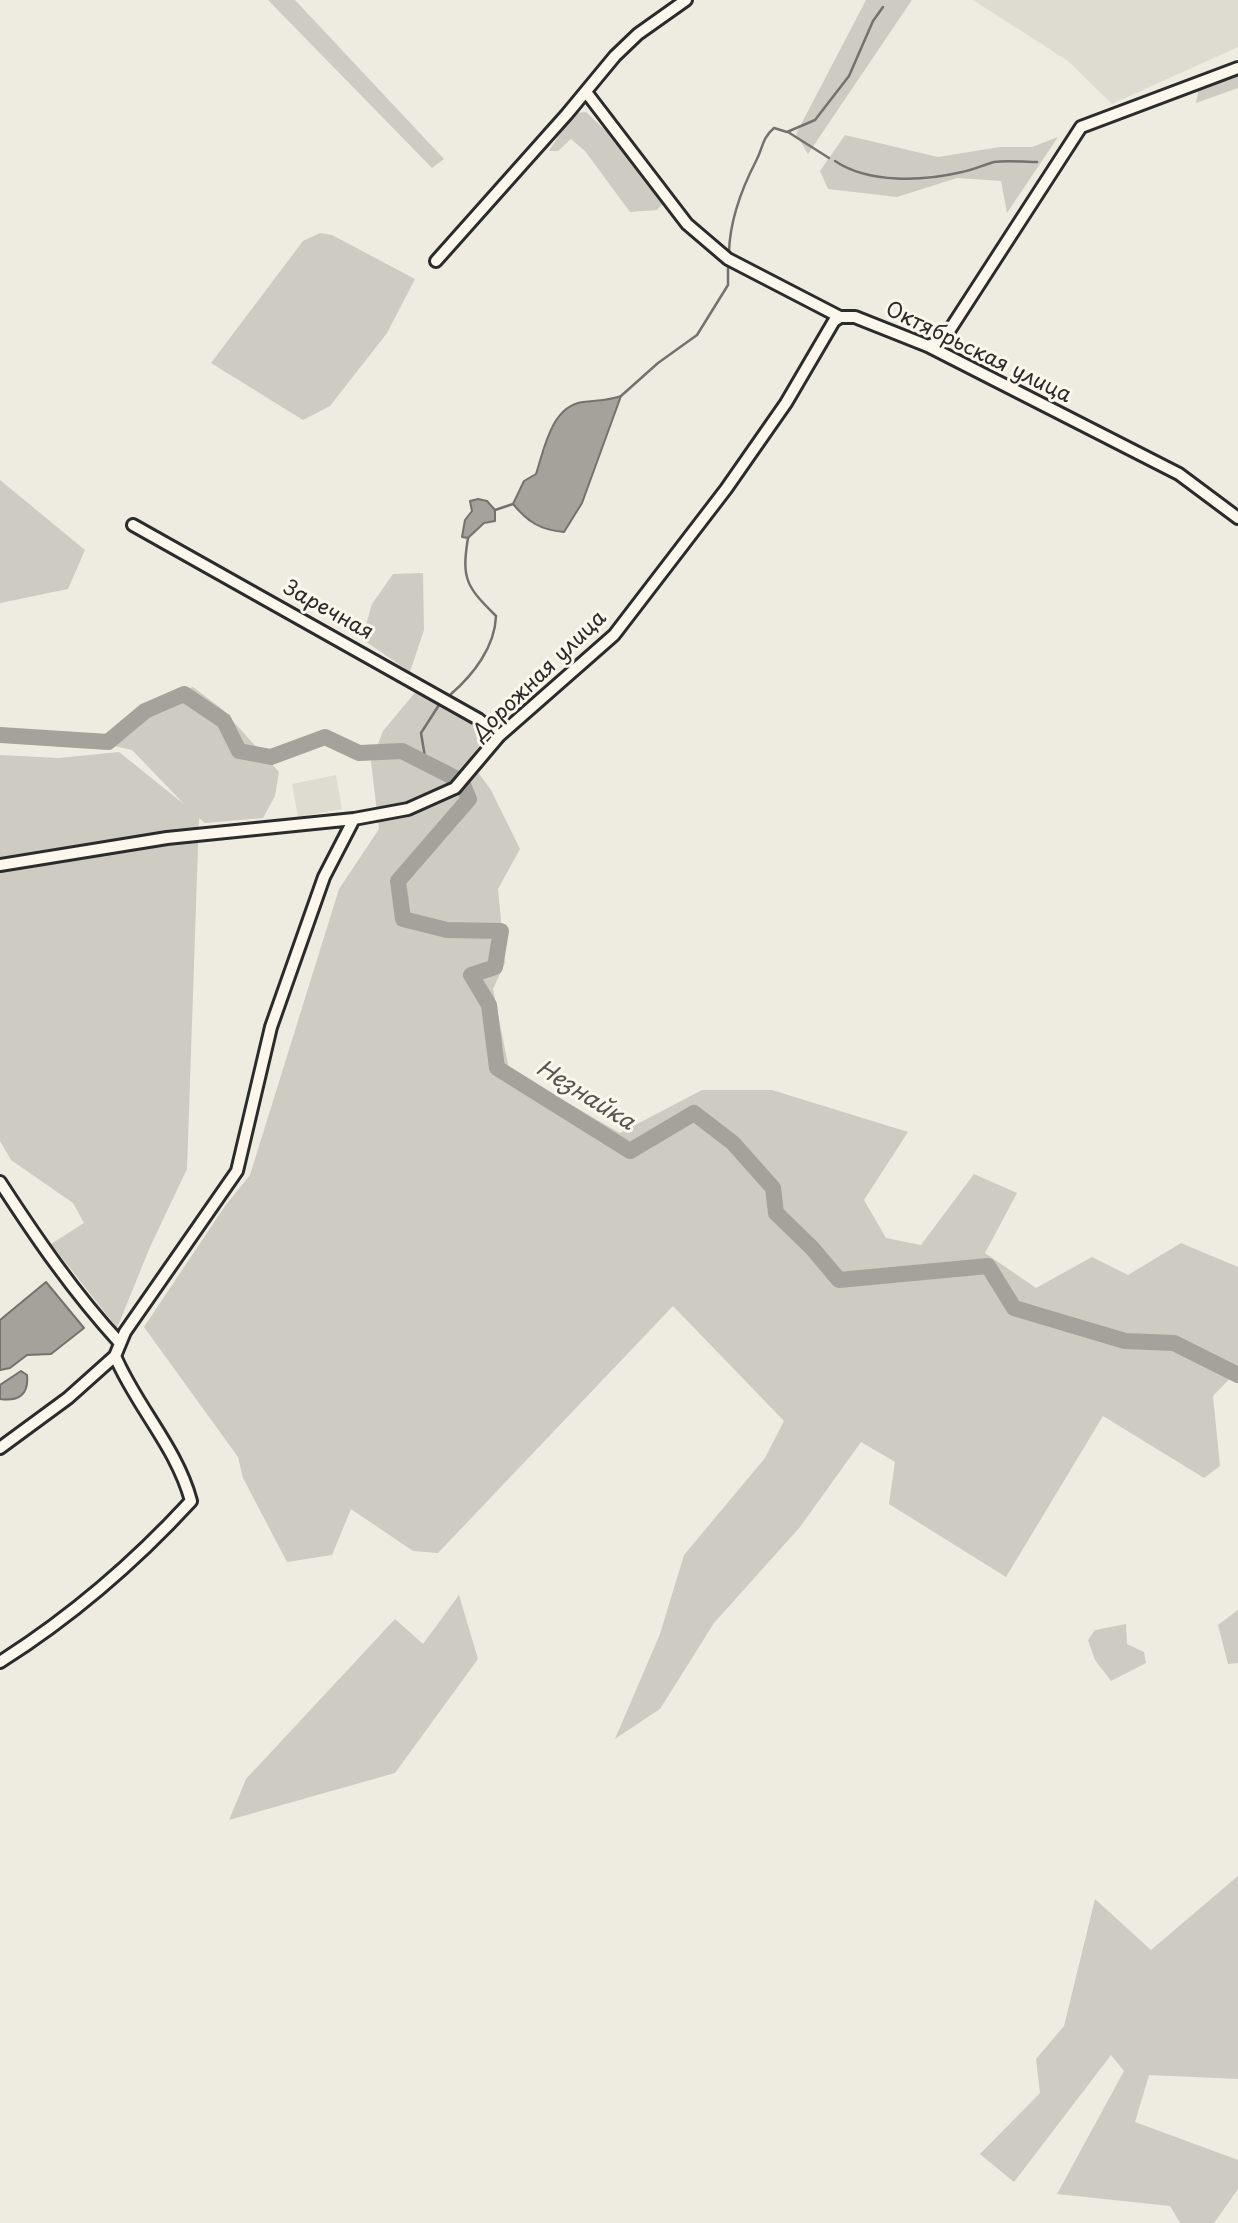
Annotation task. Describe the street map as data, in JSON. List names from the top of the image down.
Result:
{
  "streets": {
    "street": ["Октябрьская улица", "Заречная", "Дорожная улица"]
  },
  "crossings": [
    ["Октябрьская улица", "Дорожная улица"],
    ["Заречная", "Дорожная улица"]
  ],
  "water": ["Незнайка"]
}
